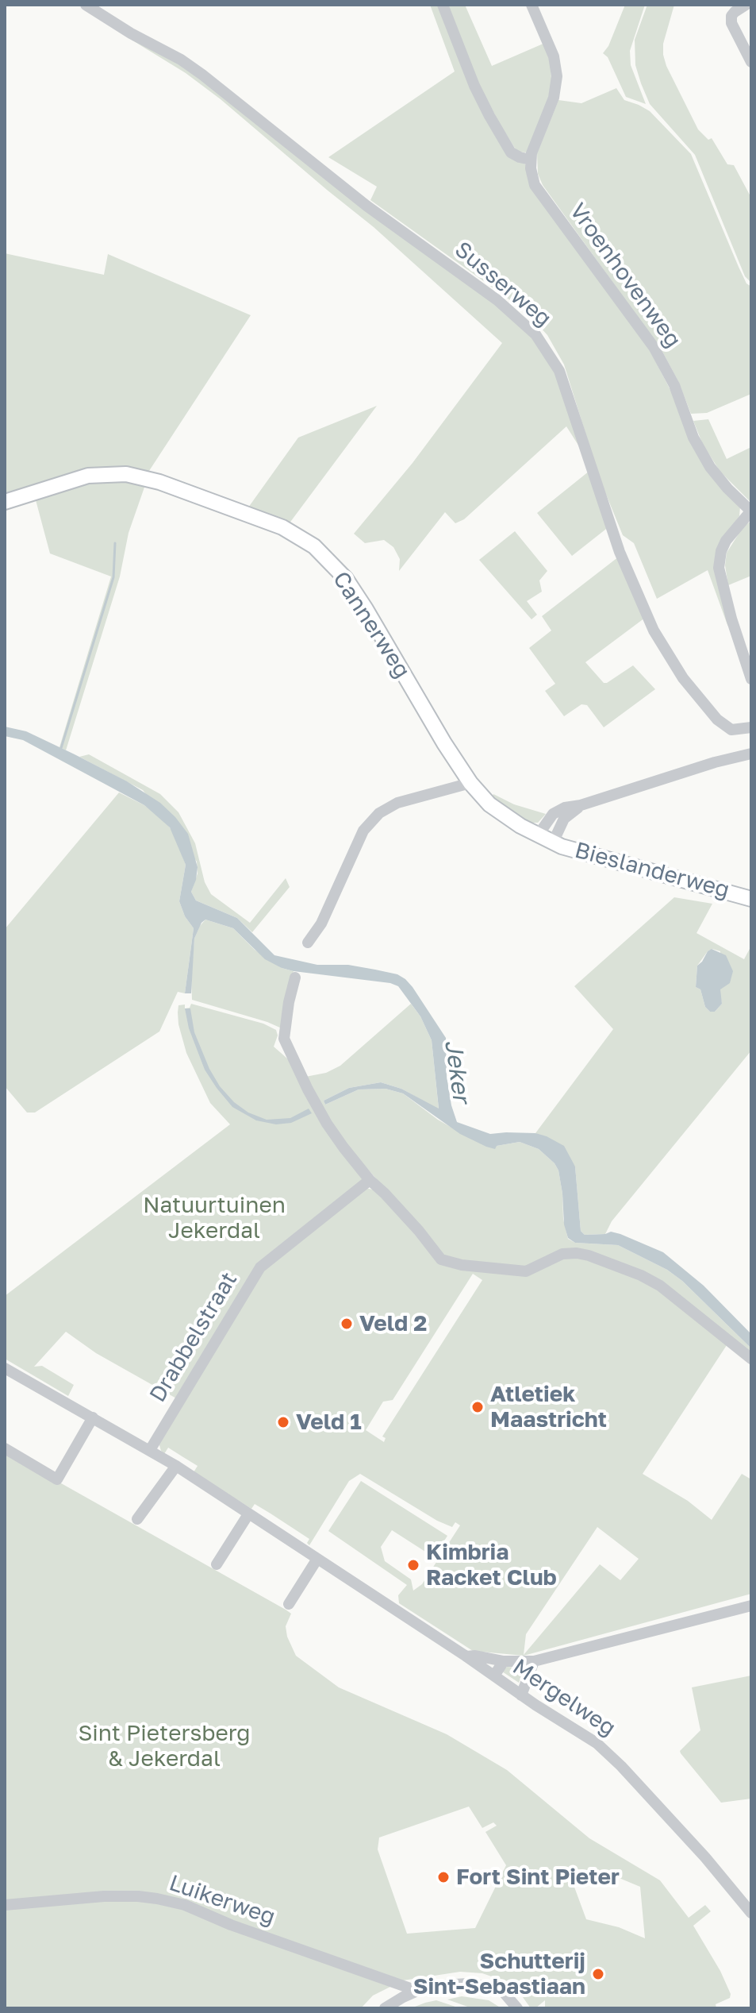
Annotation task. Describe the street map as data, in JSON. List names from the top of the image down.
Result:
{
  "streets": {
    "main road": ["Cannerweg", "Bieslanderweg"],
    "street": [
      "Vroenhovenweg",
      "Susserweg",
      "Drabbelstraat",
      "Mergelweg",
      "Luikerweg"
    ]
  },
  "crossings": [
    ["Cannerweg", "Bieslanderweg"],
    ["Drabbelstraat", "Mergelweg"]
  ],
  "water": ["Jeker"],
  "parks": ["Natuurtuinen Jekerdal", "Sint Pietersberg & Jekerdal"],
  "places": [
    "Veld 2",
    "Atletiek Maastricht",
    "Veld 1",
    "Kimbria Racket Club",
    "Fort Sint Pieter",
    "Schutterij Sint-Sebastiaan"
  ]
}
